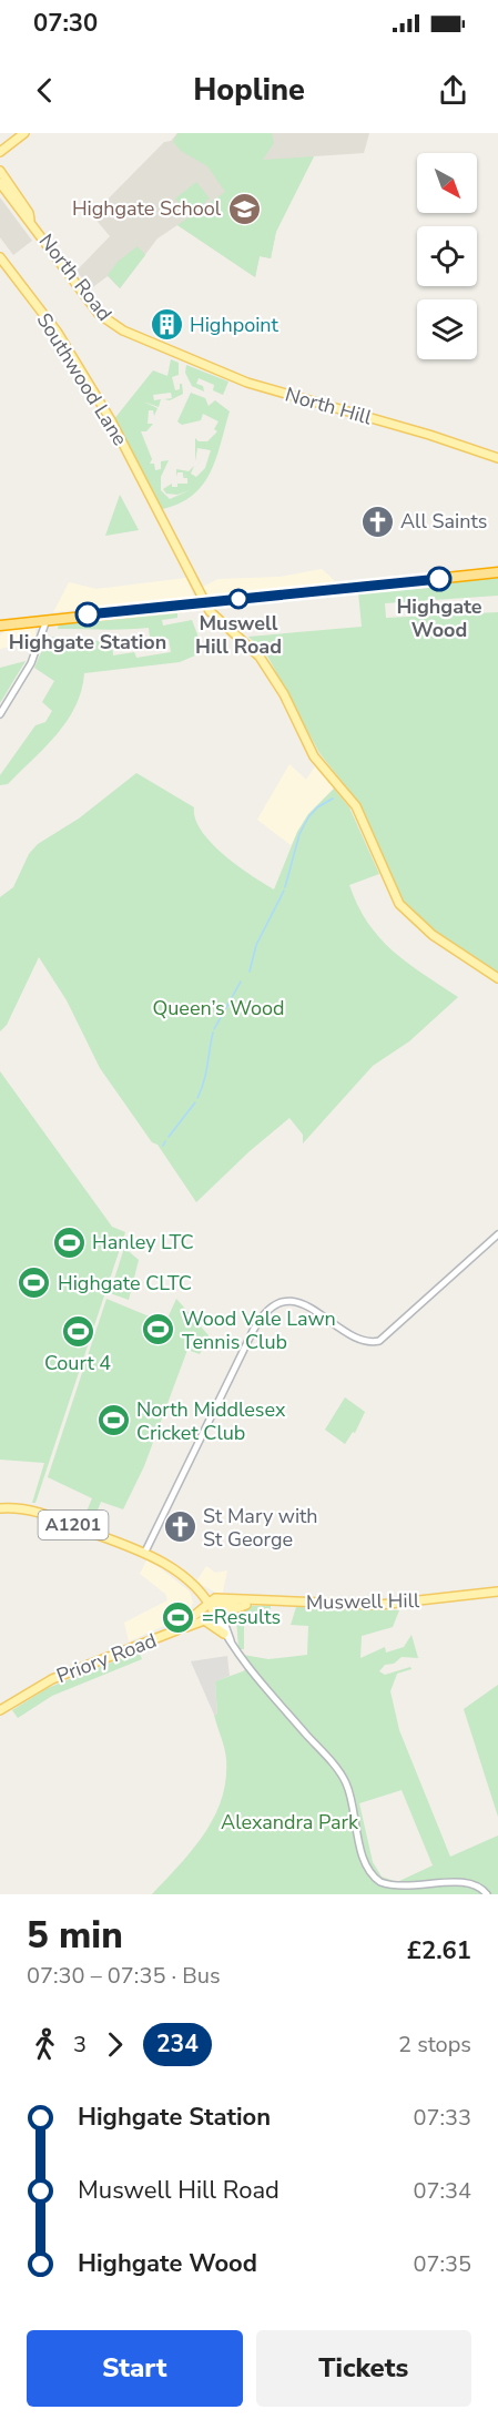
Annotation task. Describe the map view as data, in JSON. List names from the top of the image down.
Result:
{
  "streets": {
    "main road": [
      "North Road",
      "Southwood Lane",
      "North Hill",
      "A1201",
      "Muswell Hill",
      "Priory Road"
    ]
  },
  "crossings": [
    ["North Road", "North Hill"],
    ["A1201", "Muswell Hill"],
    ["A1201", "Priory Road"],
    ["Muswell Hill", "Priory Road"]
  ],
  "parks": ["Queen’s Wood", "Alexandra Park"],
  "places": {
    "school or university": ["Highgate School"],
    "building": ["Highpoint"],
    "church": ["All Saints", "St Mary with St George"],
    "other": ["Highgate Wood", "Muswell Hill Road", "Highgate Station"],
    "sports": [
      "Hanley LTC",
      "Highgate CLTC",
      "Wood Vale Lawn Tennis Club",
      "Court 4",
      "North Middlesex Cricket Club",
      "=Results"
    ]
  },
  "lines": ["bus line 234"],
  "north": "bottom right",
  "page": {
    "status": "07:30",
    "header": "Hopline",
    "heading": ["5 min", "07:30 – 07:35 · Bus", "£2.61"],
    "legs": ["3", "234", "2 stops"],
    "list": [
      {
        "name": "Highgate Station",
        "value": "07:33"
      },
      {
        "name": "Muswell Hill Road",
        "value": "07:34"
      },
      {
        "name": "Highgate Wood",
        "value": "07:35"
      }
    ],
    "buttons": ["Start", "Tickets"]
  }
}
